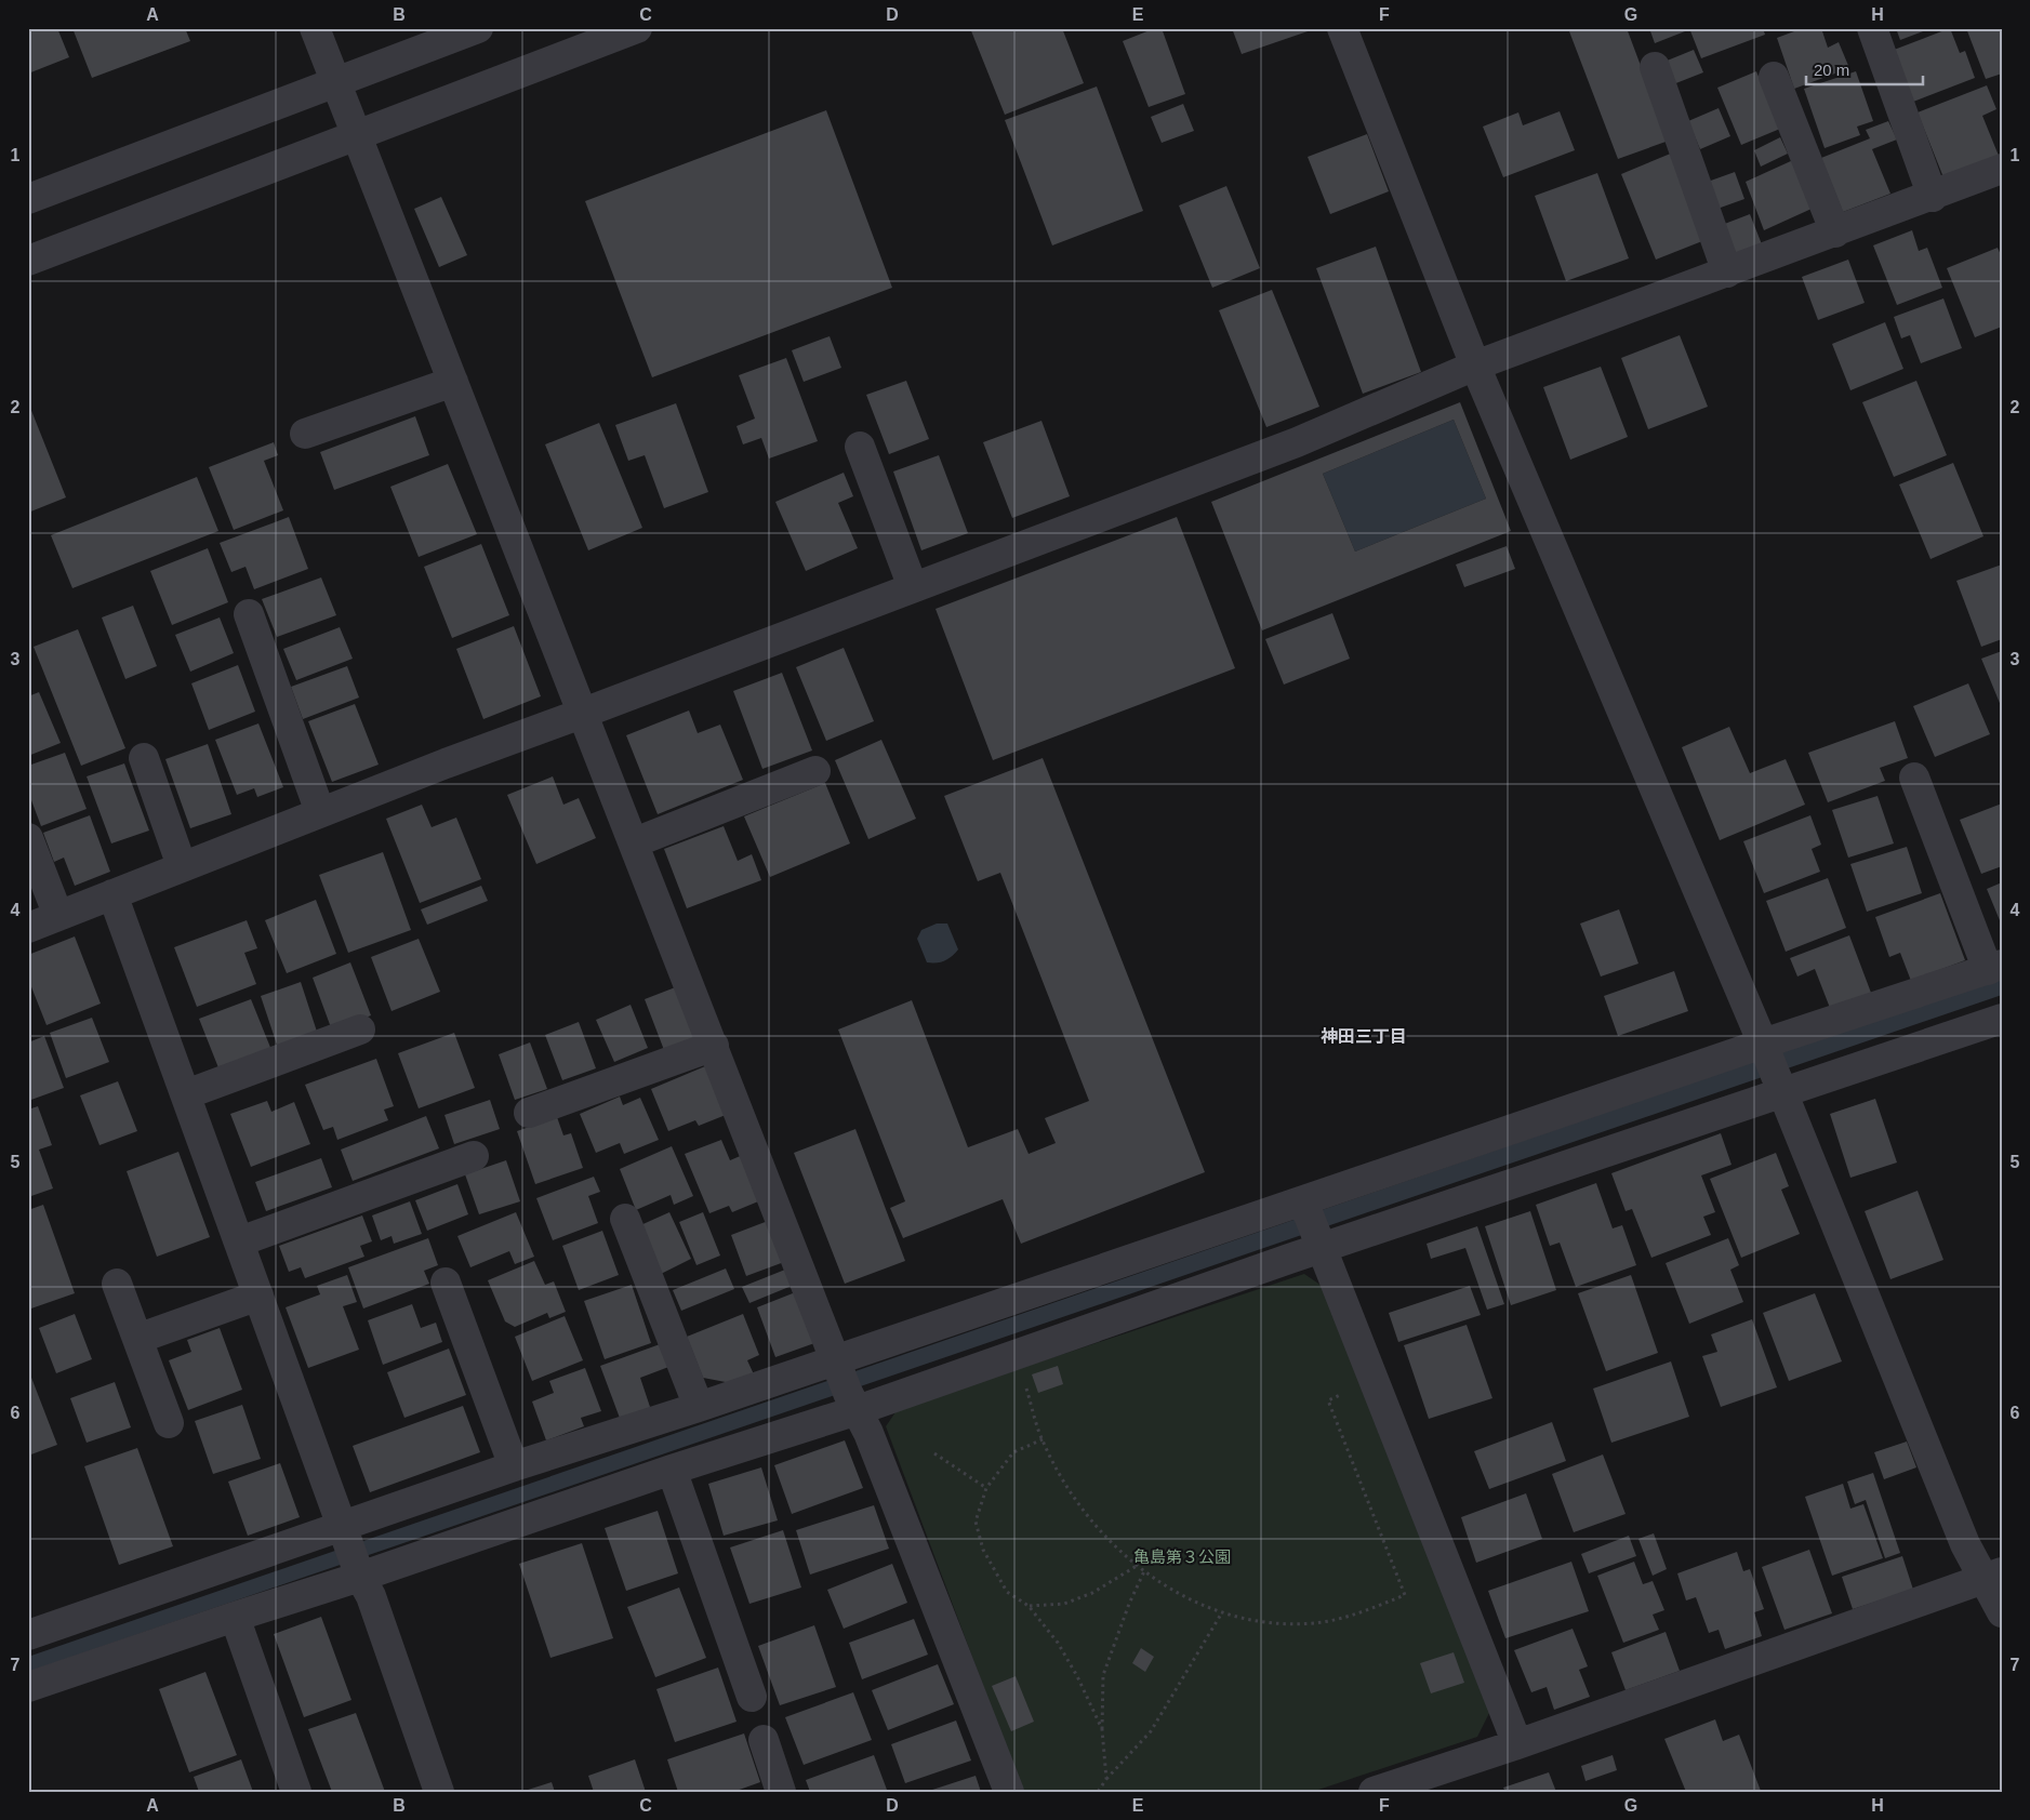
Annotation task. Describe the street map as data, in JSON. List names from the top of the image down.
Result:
{
  "districts": ["神田三丁目"],
  "parks": ["亀島第３公園"],
  "scale_bar": "20 m",
  "grid": {
    "columns": [
      "A",
      "B",
      "C",
      "D",
      "E",
      "F",
      "G",
      "H"
    ],
    "rows": [
      "1",
      "2",
      "3",
      "4",
      "5",
      "6",
      "7"
    ]
  }
}
